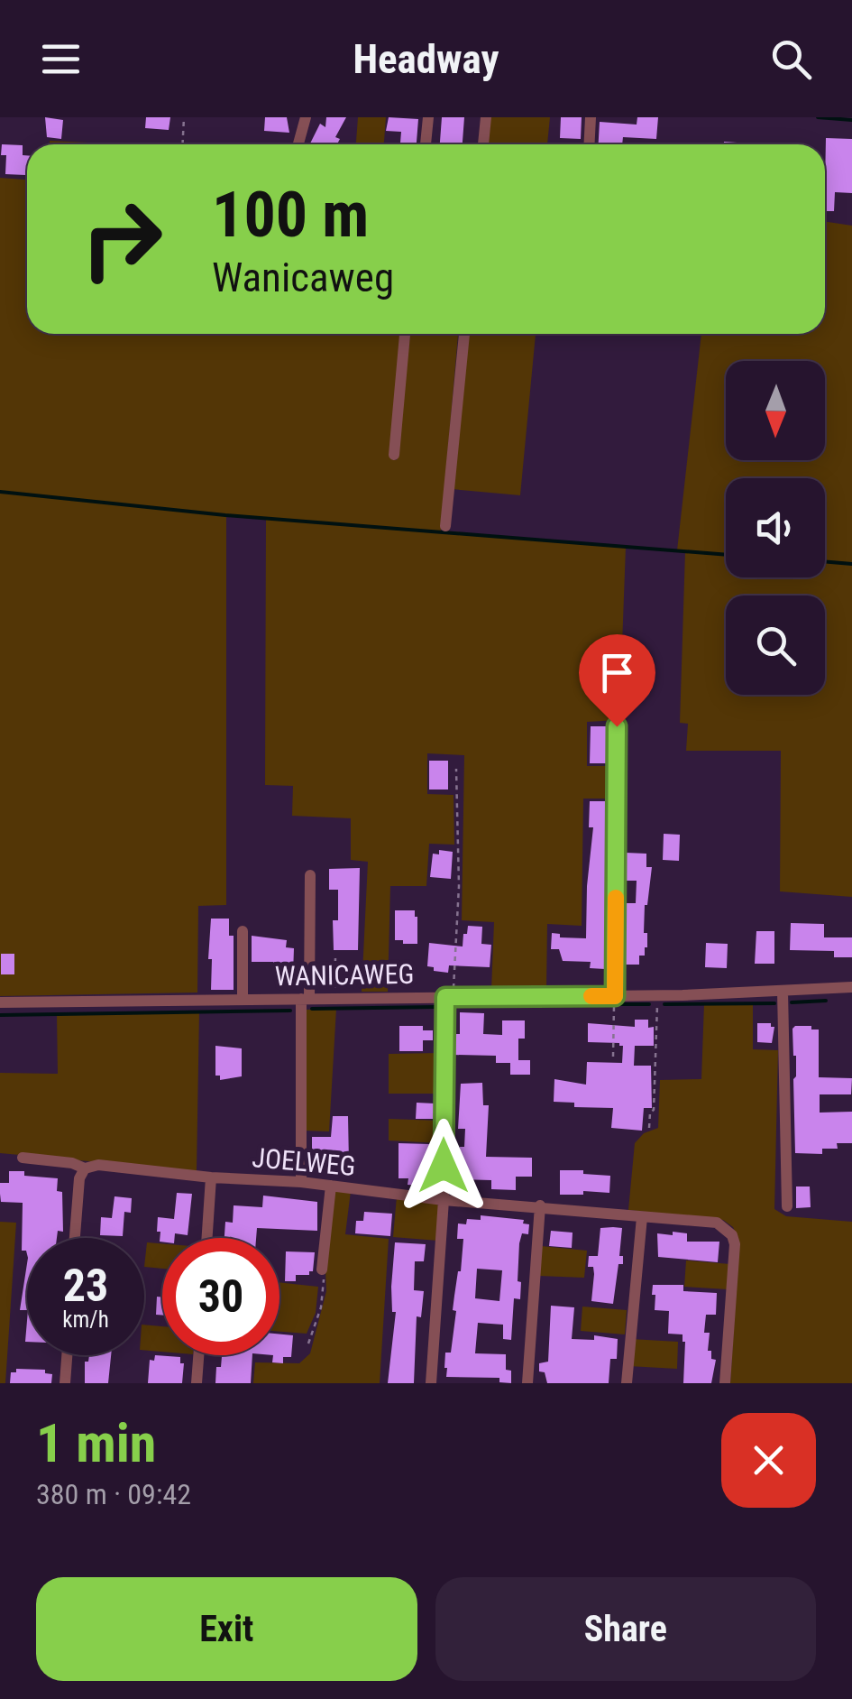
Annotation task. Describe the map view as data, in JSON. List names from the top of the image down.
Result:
{
  "streets": {
    "street": ["WANICAWEG", "JOELWEG"]
  },
  "north": "bottom",
  "page": {
    "header": "Headway",
    "turn": ["100 m", "Wanicaweg"],
    "speed": "23 km/h",
    "limit": "30",
    "heading": ["1 min", "380 m · 09:42"],
    "buttons": ["Exit", "Share"]
  }
}
